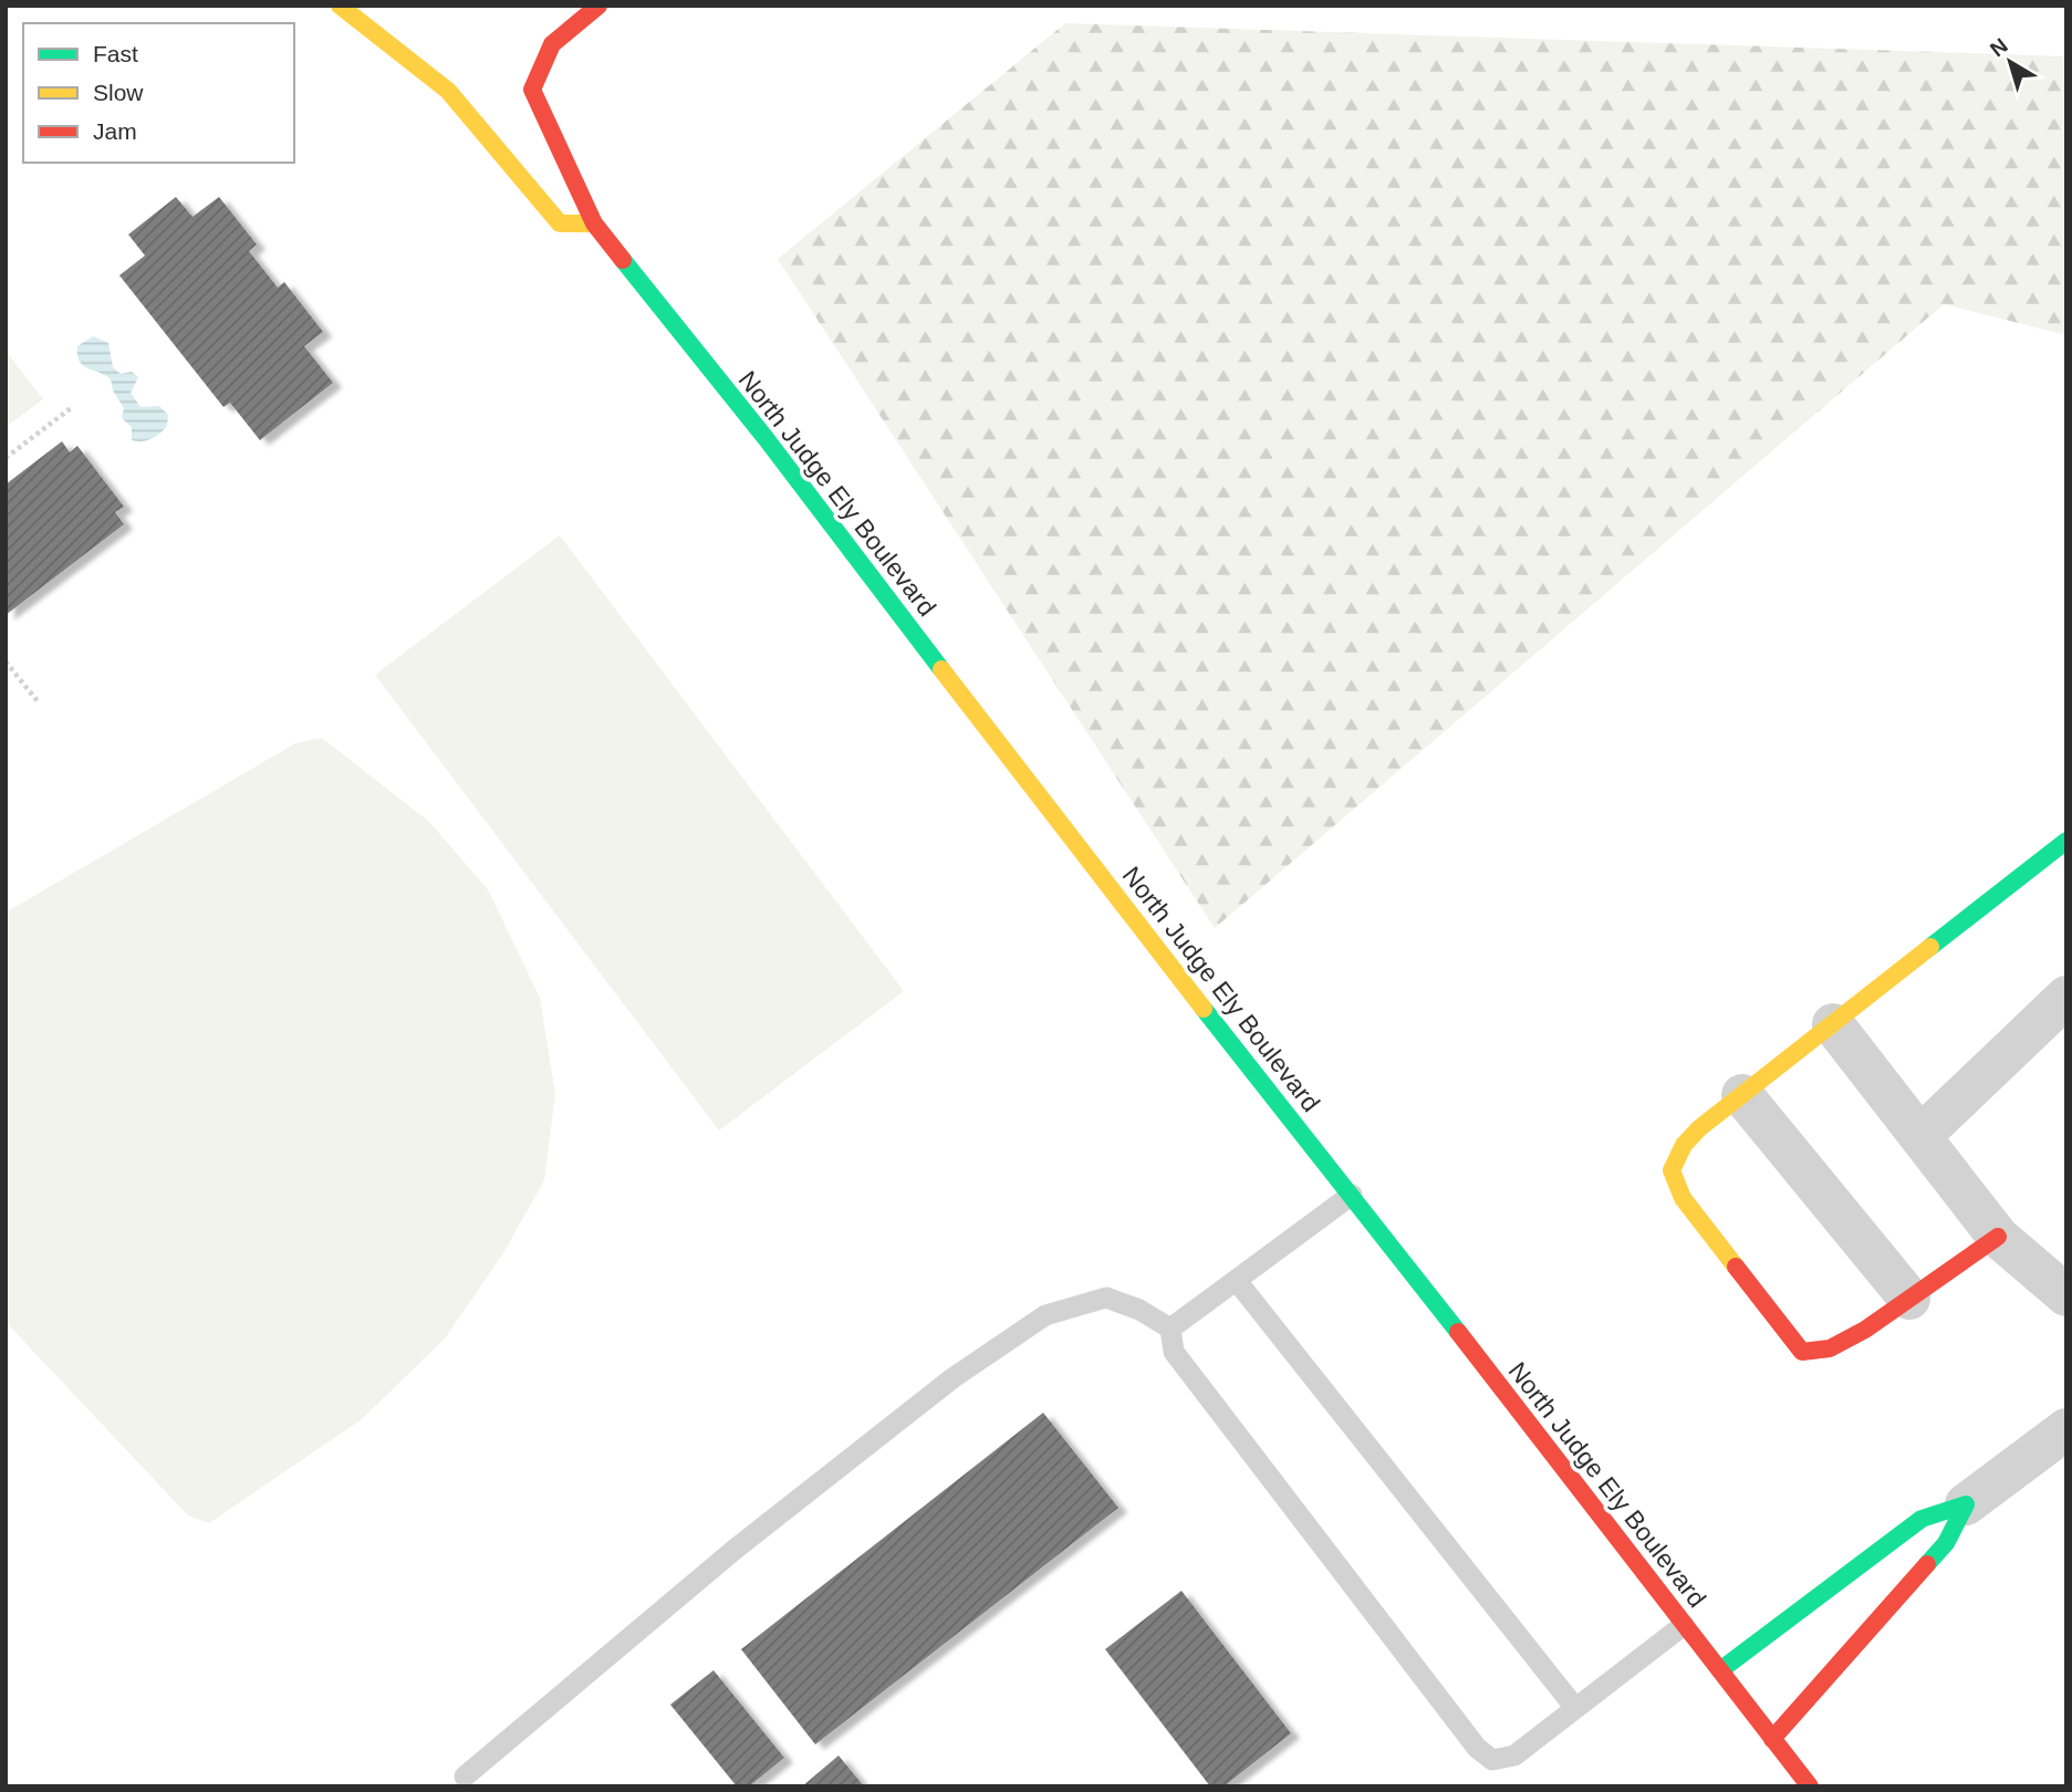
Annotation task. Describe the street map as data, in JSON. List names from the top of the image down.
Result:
{
  "streets": {
    "street": ["North Judge Ely Boulevard"]
  },
  "legend": ["Fast", "Slow", "Jam"],
  "north": "top left"
}
